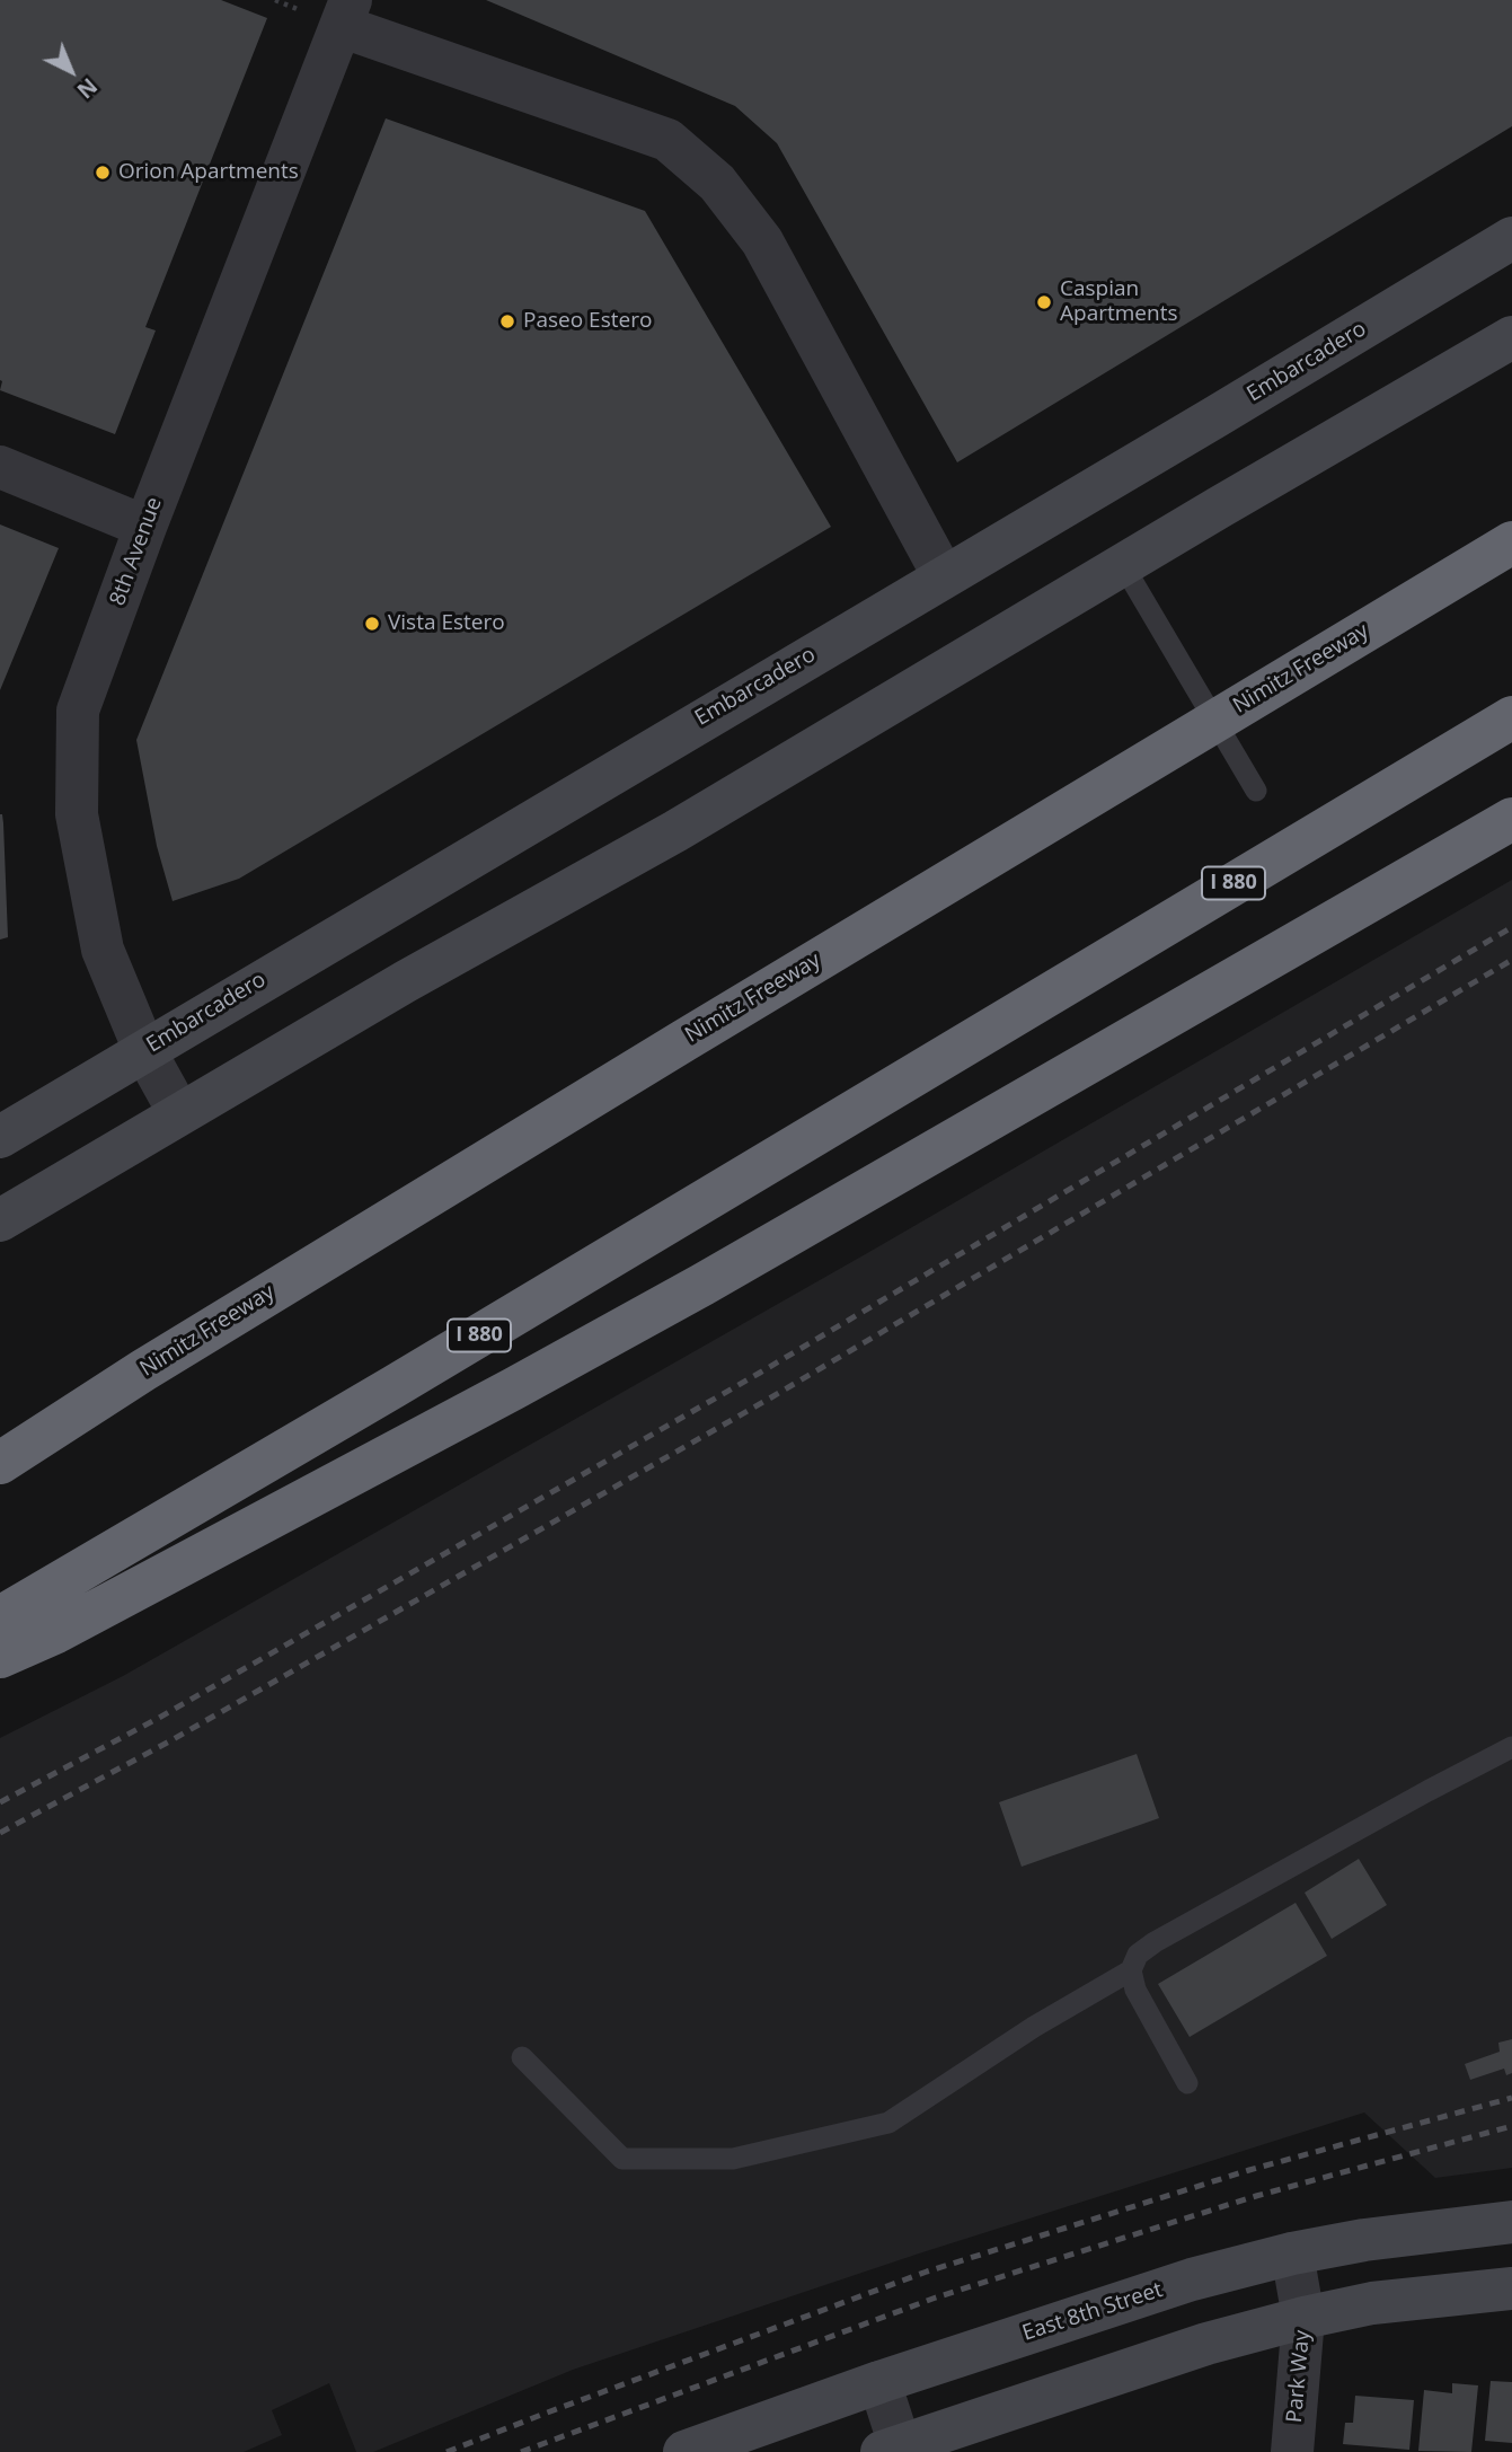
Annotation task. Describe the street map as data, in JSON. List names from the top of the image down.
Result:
{
  "streets": {
    "highway": ["Nimitz Freeway", "I 880"],
    "main road": ["Embarcadero", "East 8th Street"],
    "street": ["8th Avenue", "Park Way"]
  },
  "crossings": [
    ["Embarcadero", "8th Avenue"],
    ["East 8th Street", "Park Way"]
  ],
  "places": [
    "Orion Apartments",
    "Caspian Apartments",
    "Paseo Estero",
    "Vista Estero"
  ],
  "north": "bottom right"
}
